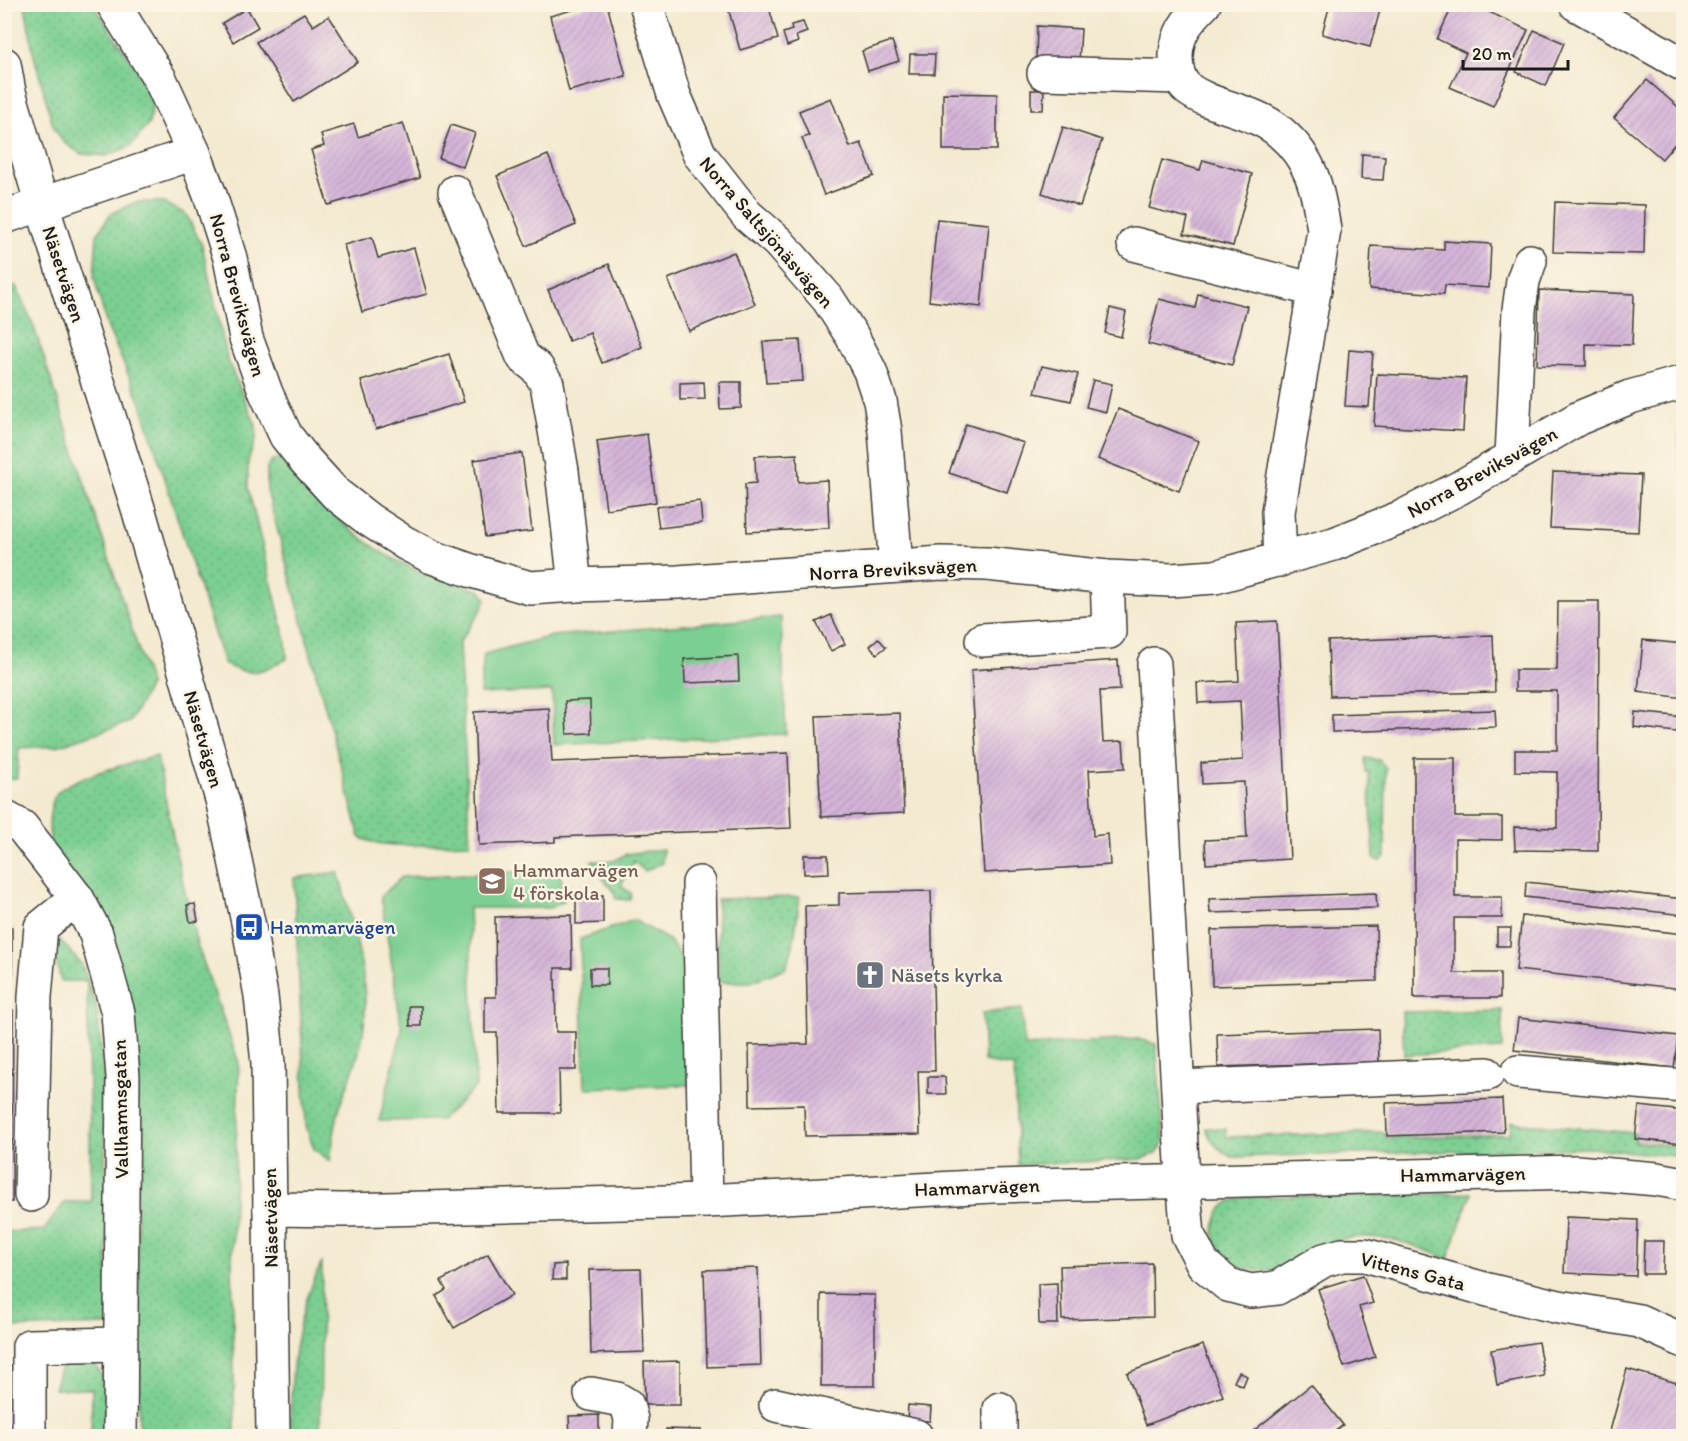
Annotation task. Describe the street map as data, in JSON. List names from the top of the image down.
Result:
{
  "streets": {
    "street": [
      "Norra Saltsjönäsvägen",
      "Näsetvägen",
      "Norra Breviksvägen",
      "Vallhamnsgatan",
      "Hammarvägen",
      "Vittens Gata"
    ]
  },
  "crossings": [
    ["Norra Saltsjönäsvägen", "Norra Breviksvägen"],
    ["Näsetvägen", "Hammarvägen"],
    ["Hammarvägen", "Vittens Gata"]
  ],
  "places": {
    "school or university": ["Hammarvägen 4 förskola"],
    "bus stop": ["Hammarvägen"],
    "church": ["Näsets kyrka"]
  },
  "scale_bar": "20 m"
}
